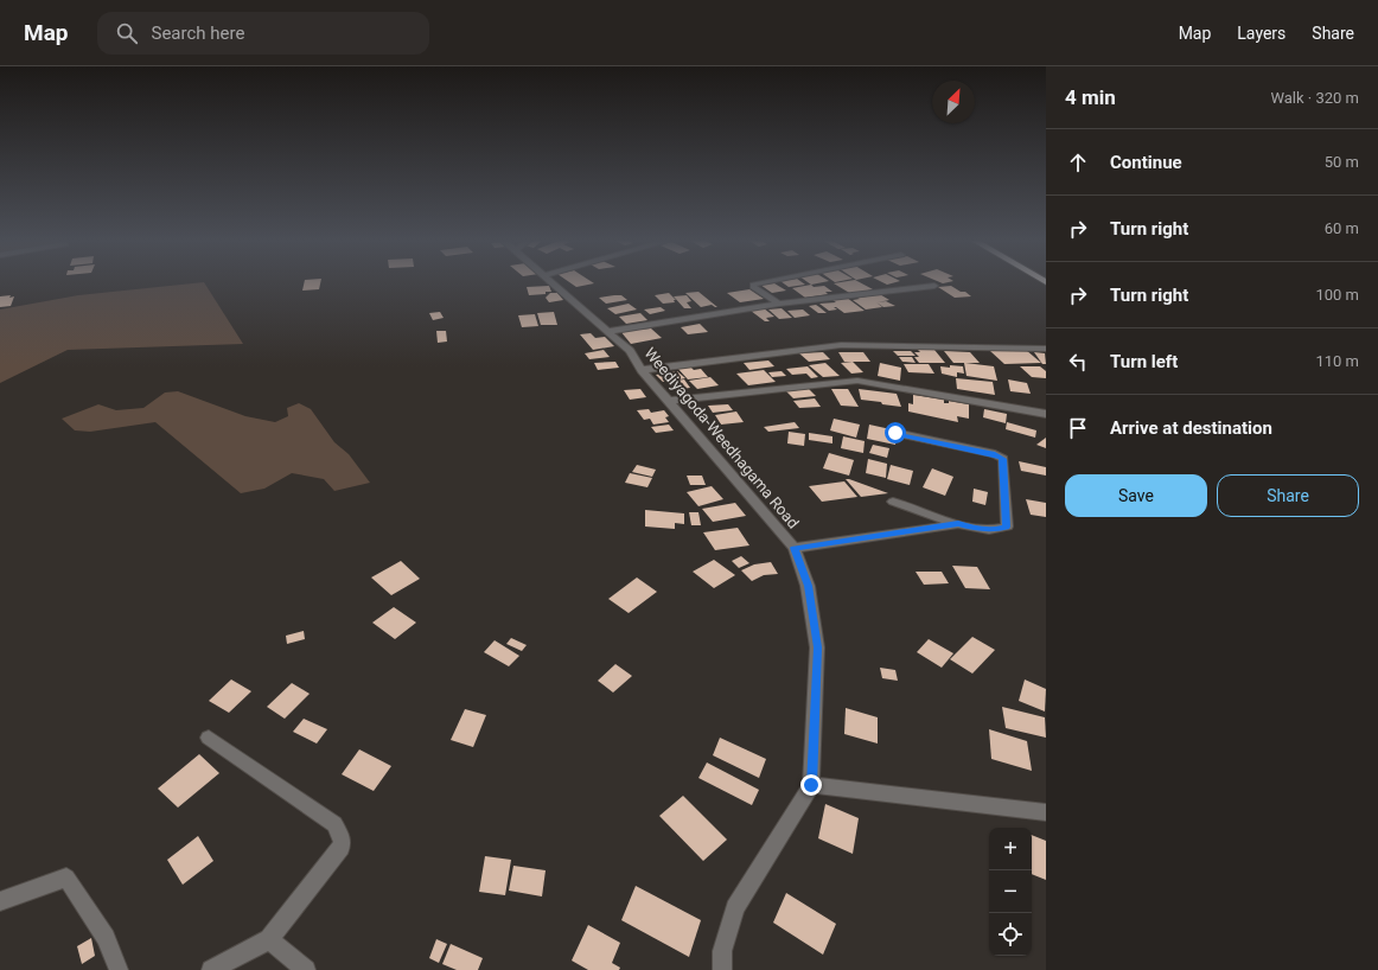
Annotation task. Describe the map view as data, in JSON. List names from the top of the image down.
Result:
{
  "streets": {
    "street": ["Weediyagoda-Weedhagama Road"]
  },
  "north": "top right",
  "page": {
    "header": "Map",
    "search": "Search here",
    "nav": ["Map", "Layers", "Share"],
    "heading": ["4 min", "Walk · 320 m"],
    "list": [
      ["Continue", "50 m"],
      ["Turn right", "60 m"],
      ["Turn right", "100 m"],
      ["Turn left", "110 m"],
      "Arrive at destination"
    ],
    "buttons": ["Save", "Share"],
    "map_buttons": ["+", "−"]
  }
}
